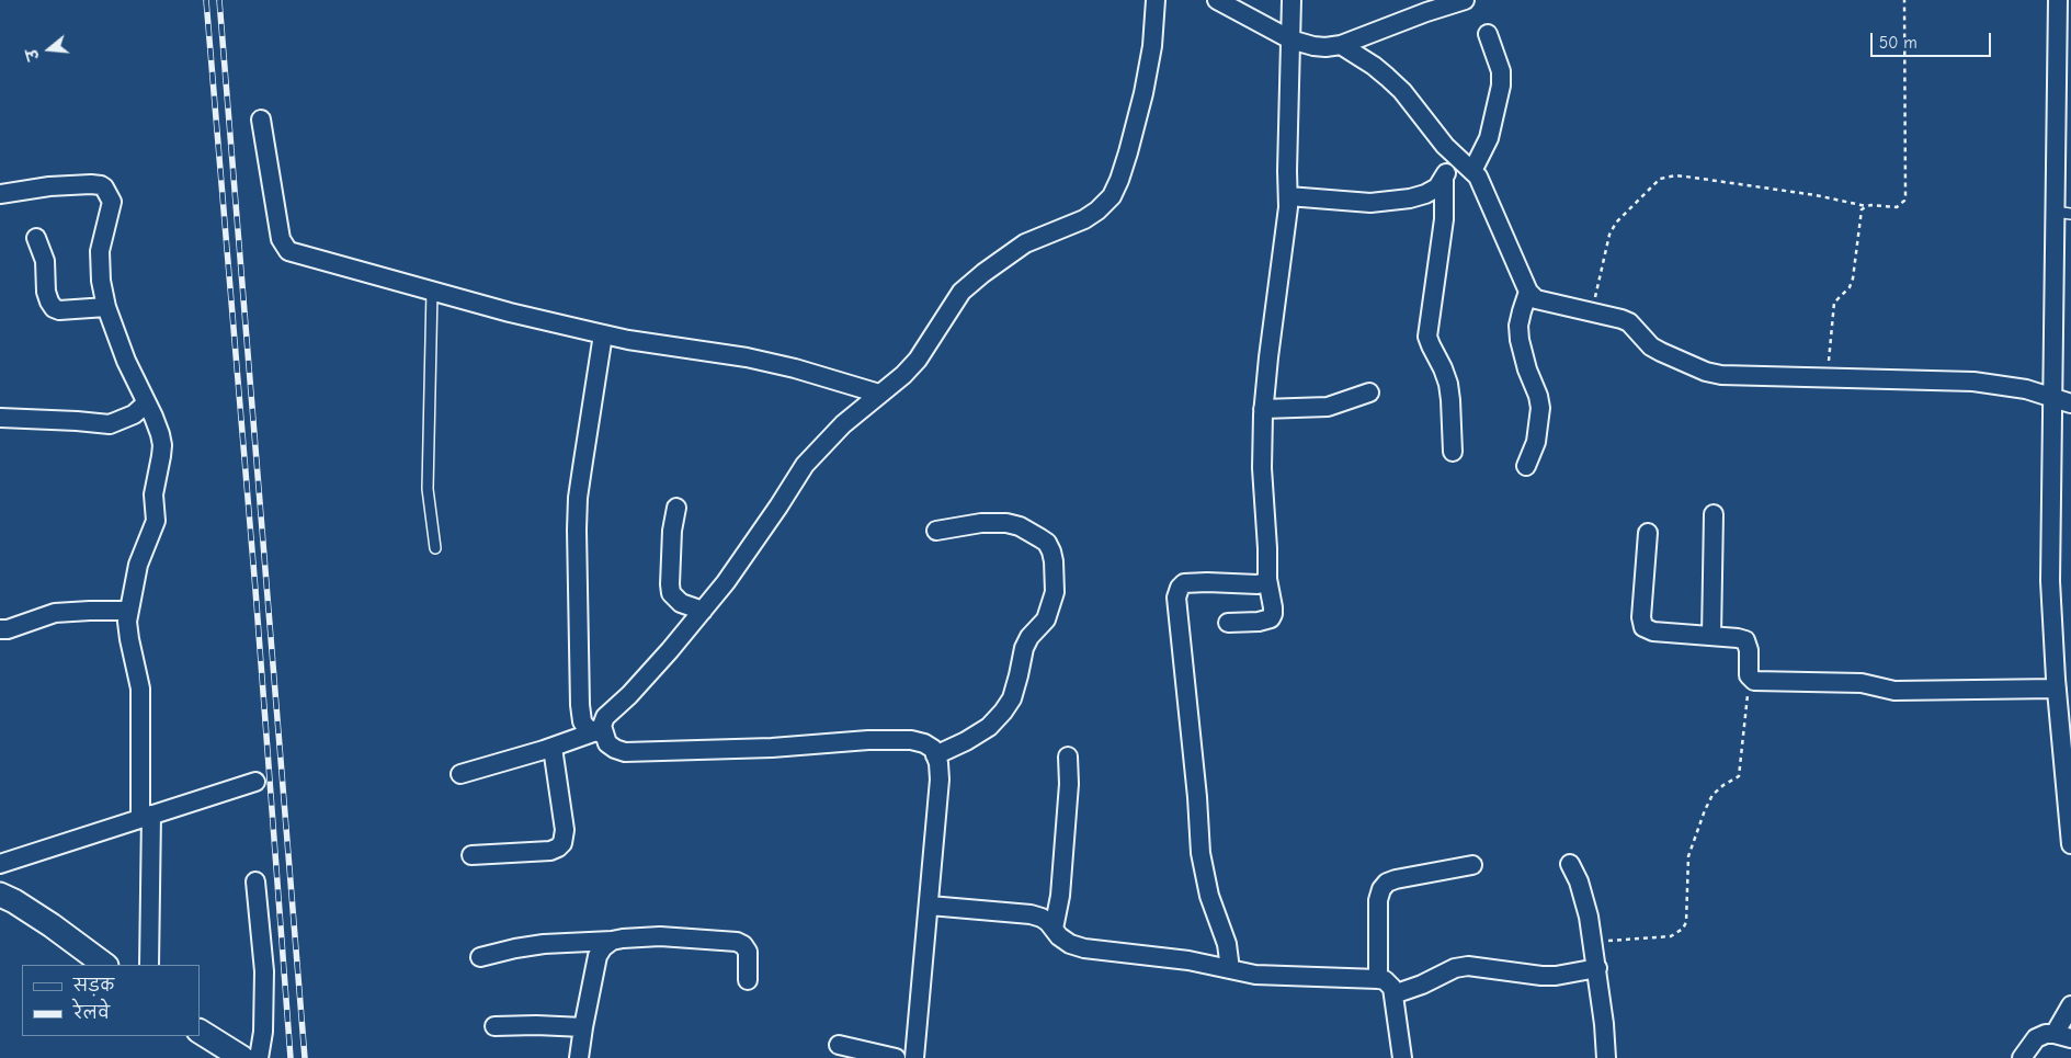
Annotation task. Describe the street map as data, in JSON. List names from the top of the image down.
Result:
{
  "legend": ["सड़क", "रेलवे"],
  "scale_bar": "50 m",
  "north": "left"
}
